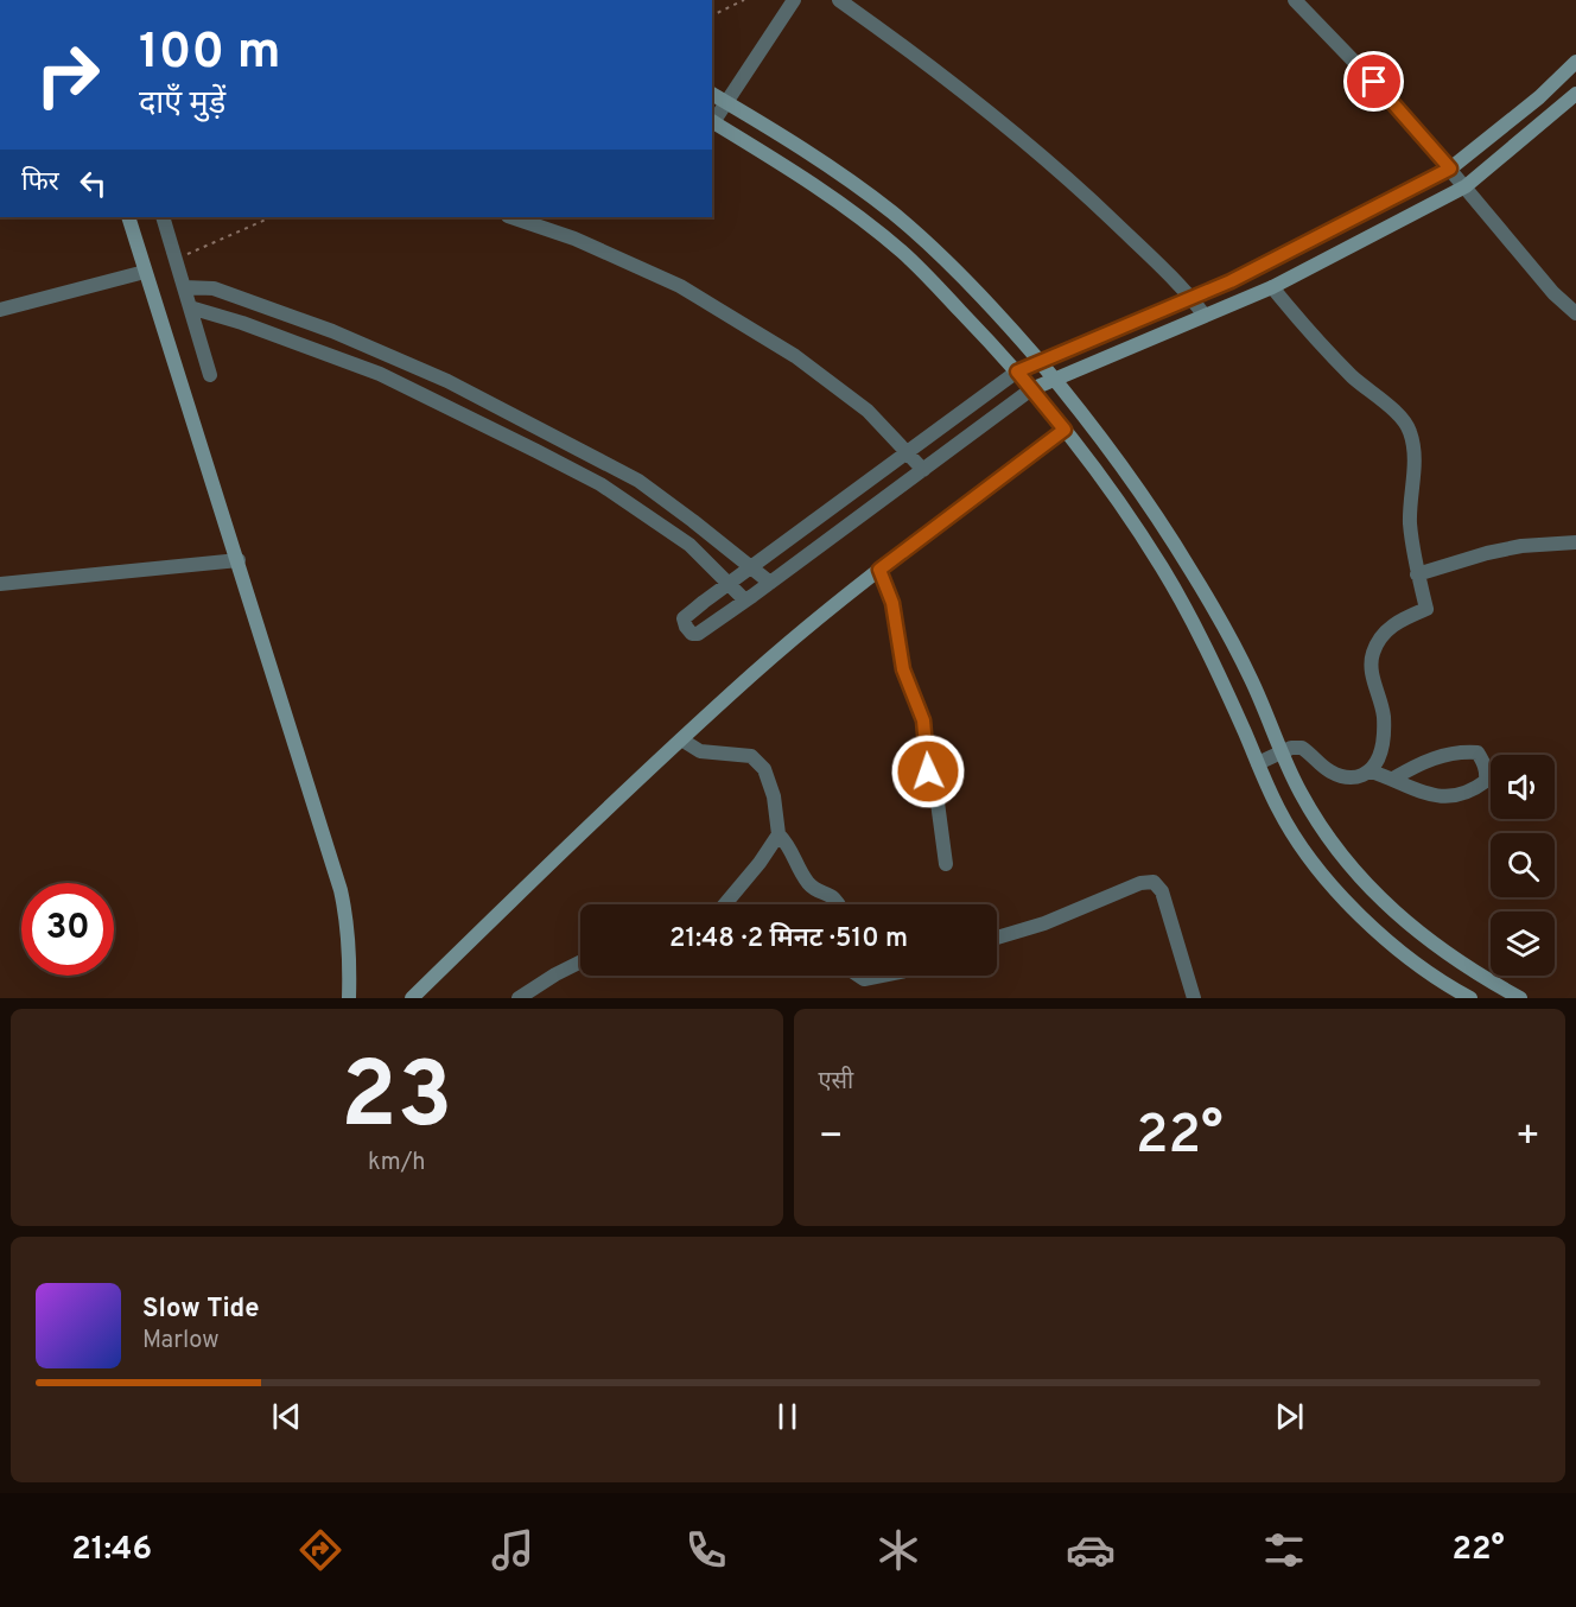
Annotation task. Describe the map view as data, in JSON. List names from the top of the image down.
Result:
{
  "page": {
    "turn": ["100 m", "दाएँ मुड़ें"],
    "then": "फिर",
    "limit": "30",
    "trip": "21:48 · 2 मिनट · 510 m",
    "tile": [
      ["23", "km/h"],
      "एसी"
    ],
    "heat": ["−", "22°", "+"],
    "song": ["Slow Tide", "Marlow"],
    "tabs": ["21:46", "22°"]
  }
}
